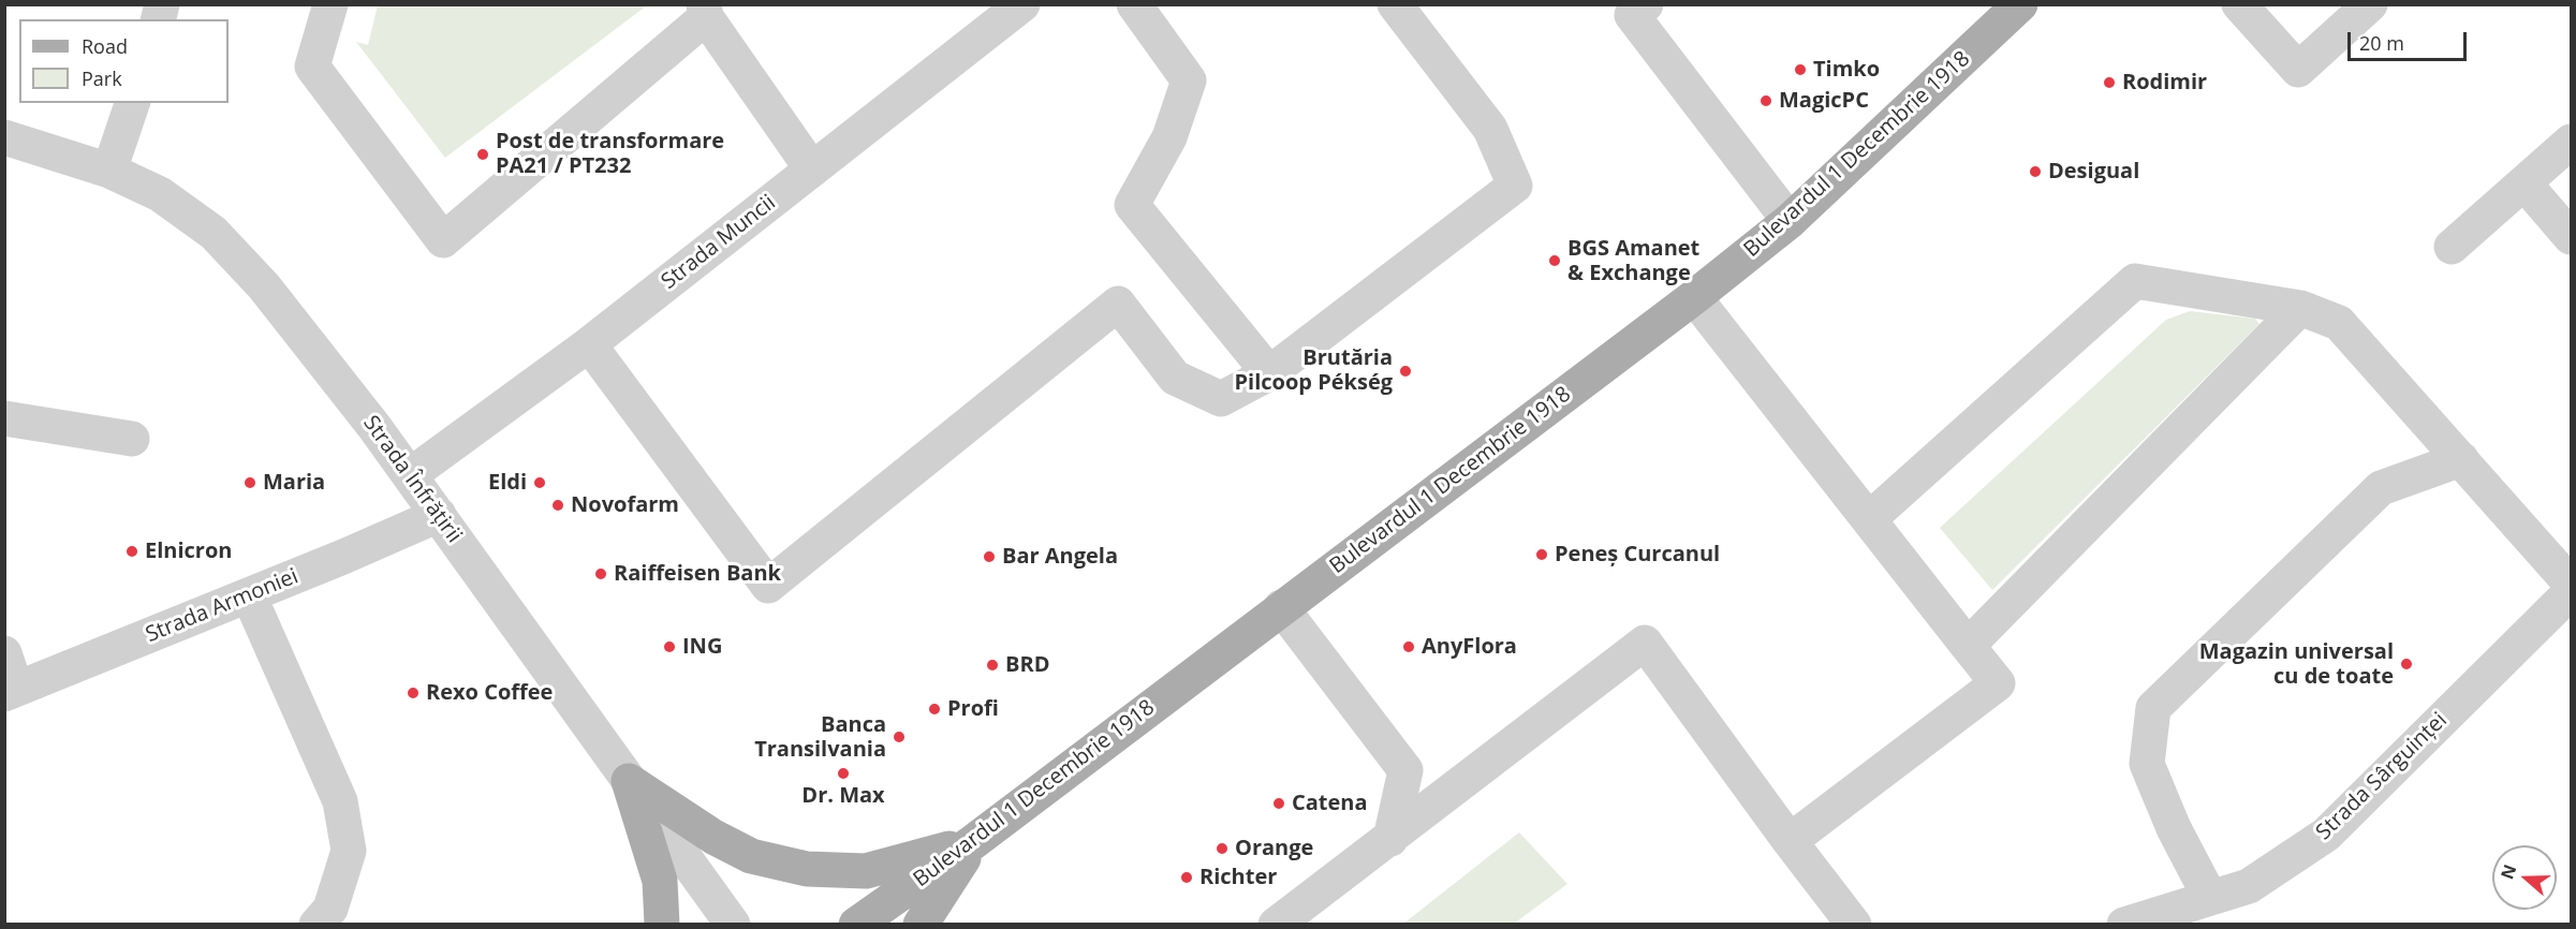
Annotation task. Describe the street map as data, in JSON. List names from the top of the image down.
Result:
{
  "streets": {
    "main road": ["Bulevardul 1 Decembrie 1918"],
    "street": [
      "Strada Muncii",
      "Strada Înfrățirii",
      "Strada Armoniei",
      "Strada Sârguinței"
    ]
  },
  "crossings": [
    ["Strada Muncii", "Strada Înfrățirii"],
    ["Strada Înfrățirii", "Strada Armoniei"]
  ],
  "places": [
    "Timko",
    "Rodimir",
    "MagicPC",
    "Post de transformare PA21 / PT232",
    "Desigual",
    "BGS Amanet & Exchange",
    "Brutăria Pilcoop Pékség",
    "Maria",
    "Eldi",
    "Novofarm",
    "Elnicron",
    "Peneș Curcanul",
    "Bar Angela",
    "Raiffeisen Bank",
    "ING",
    "AnyFlora",
    "Magazin universal cu de toate",
    "BRD",
    "Rexo Coffee",
    "Profi",
    "Banca Transilvania",
    "Dr. Max",
    "Catena",
    "Orange",
    "Richter"
  ],
  "legend": ["Road", "Park"],
  "scale_bar": "20 m",
  "north": "left"
}
